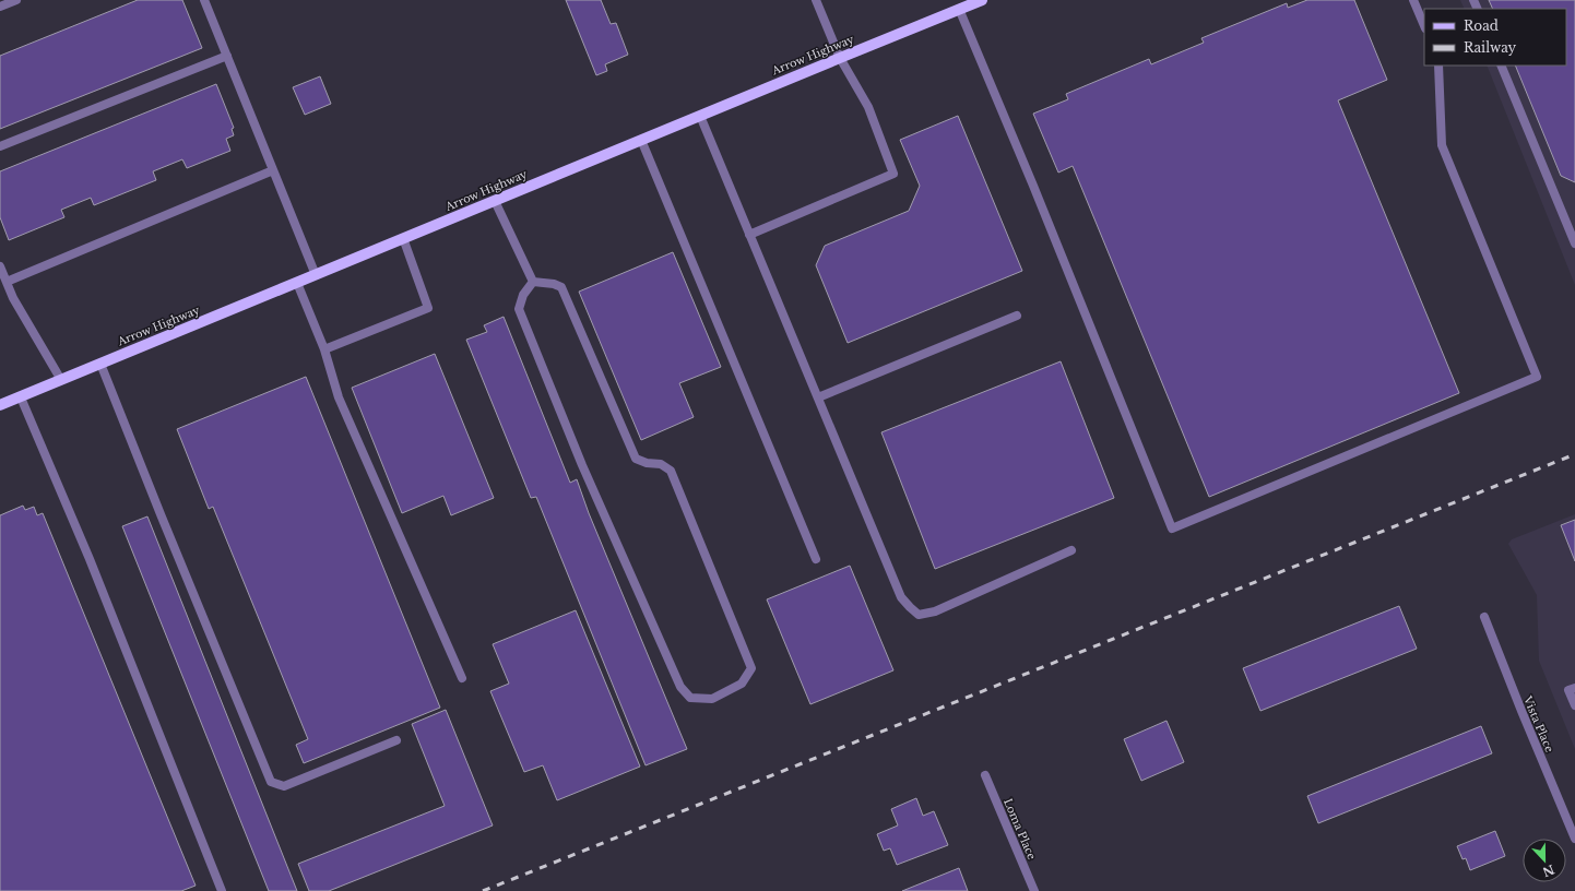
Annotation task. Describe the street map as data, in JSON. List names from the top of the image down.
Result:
{
  "streets": {
    "main road": ["Arrow Highway"],
    "street": ["Vista Place", "Loma Place"]
  },
  "legend": ["Road", "Railway"],
  "north": "bottom"
}
